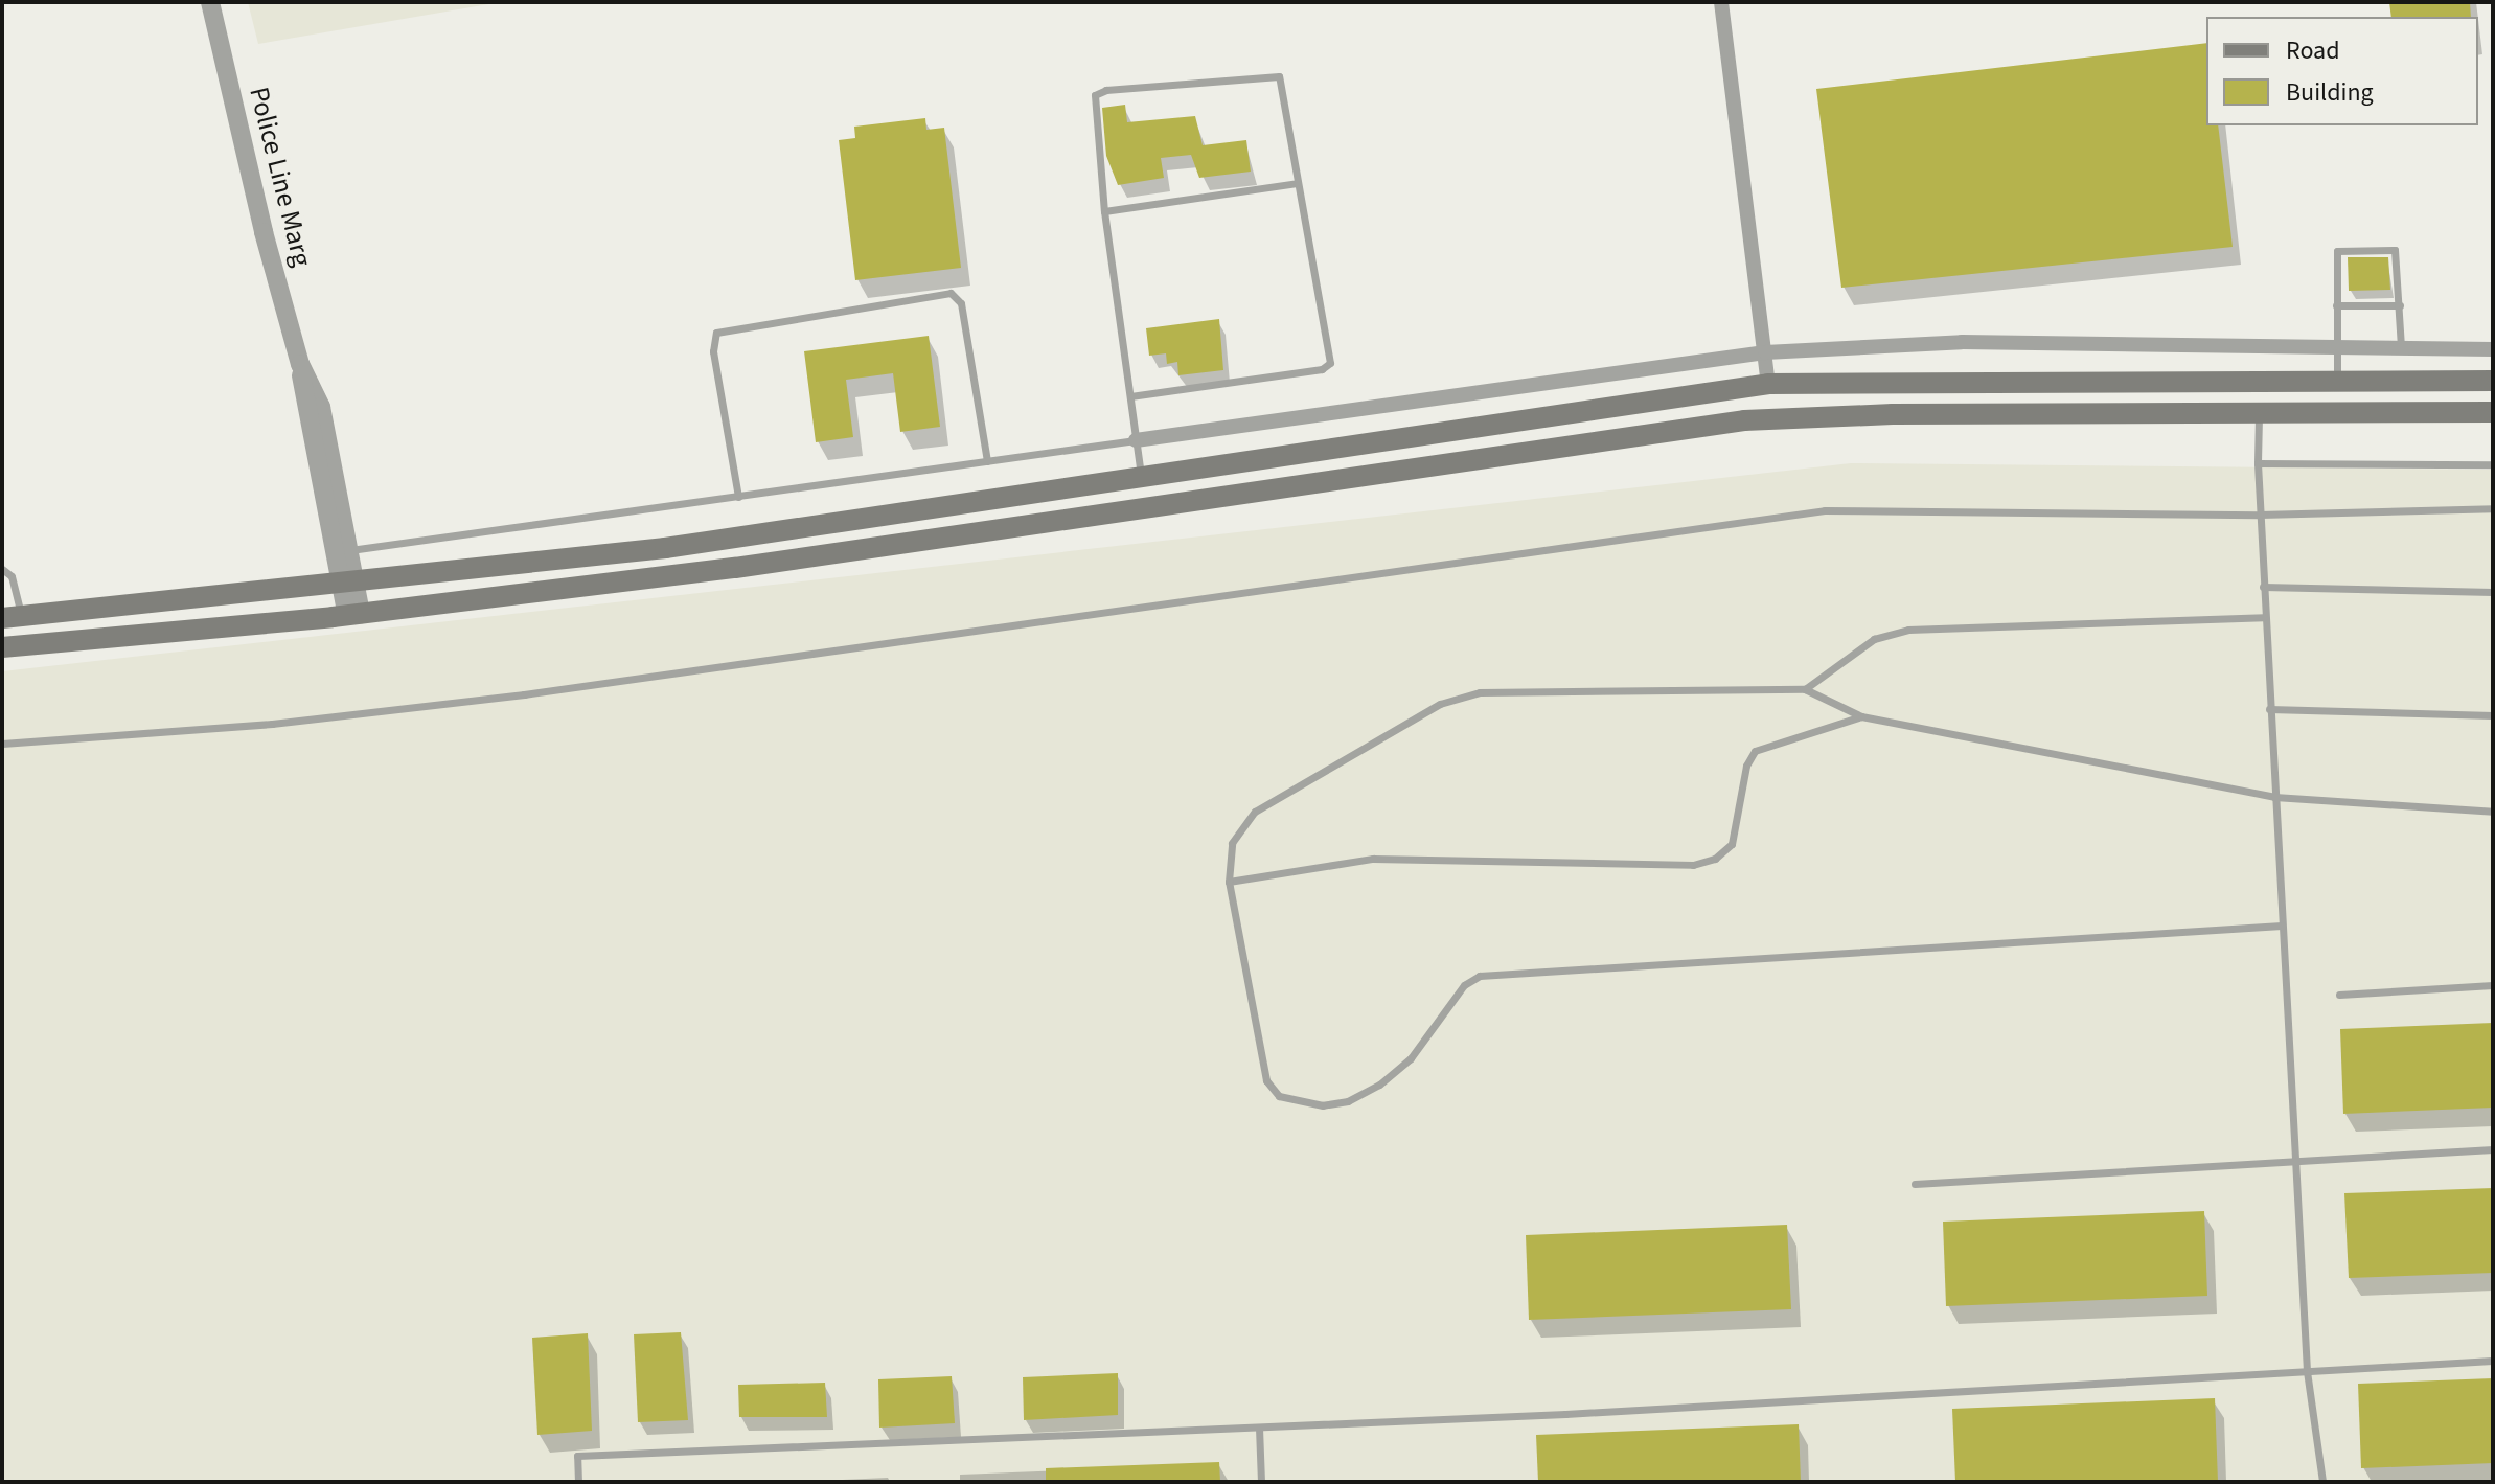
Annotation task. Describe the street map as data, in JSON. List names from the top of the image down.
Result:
{
  "streets": {
    "street": ["Police Line Marg"]
  },
  "legend": ["Road", "Building"]
}
